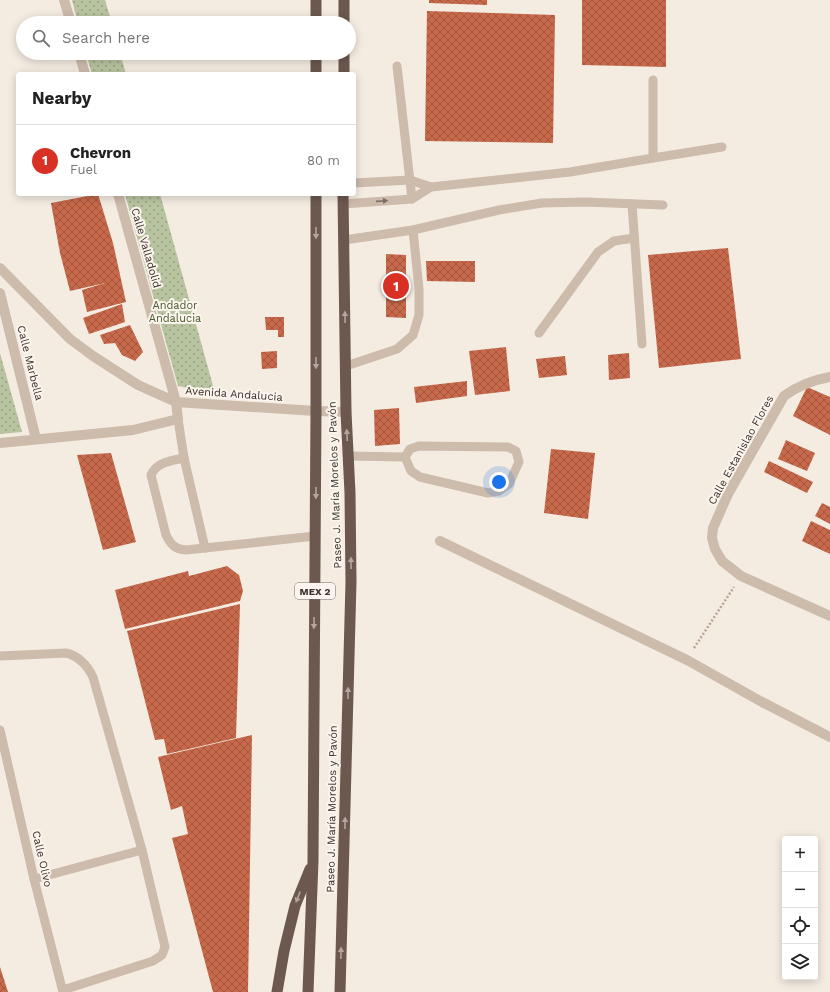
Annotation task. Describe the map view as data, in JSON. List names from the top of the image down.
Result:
{
  "streets": {
    "highway": ["Paseo J. María Morelos y Pavón", "MEX 2"],
    "street": [
      "Calle Valladolid",
      "Calle Marbella",
      "Avenida Andalucia",
      "Calle Estanislao Flores"
    ],
    "lane": ["Calle Olivo"]
  },
  "crossings": [
    ["Calle Valladolid", "Avenida Andalucia"],
    ["Avenida Andalucia", "Paseo J. María Morelos y Pavón"]
  ],
  "parks": ["Andador Andalucia"],
  "page": {
    "search": "Search here",
    "heading": "Nearby",
    "list": [
      {
        "mark": "1",
        "name": "Chevron",
        "note": "Fuel",
        "value": "80 m"
      }
    ],
    "pins": "1",
    "map_buttons": ["+", "−"]
  }
}
